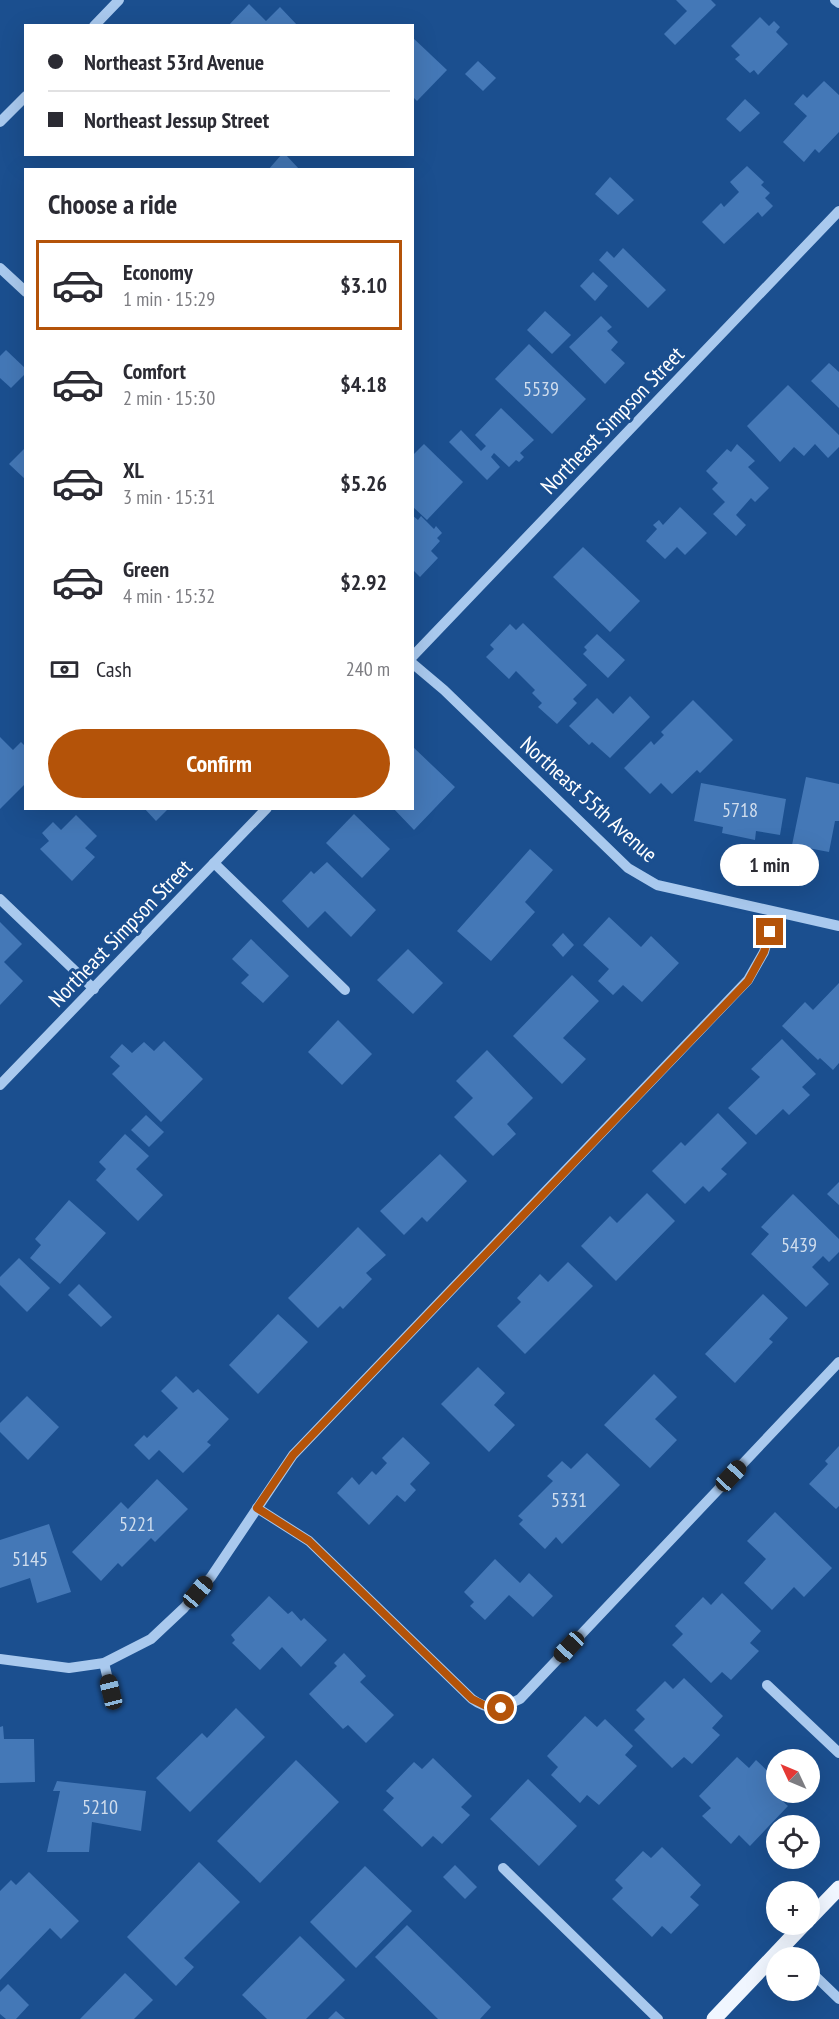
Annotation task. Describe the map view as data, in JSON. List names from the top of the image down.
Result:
{
  "streets": {
    "street": ["Northeast Simpson Street", "Northeast 55th Avenue"]
  },
  "house_numbers": [
    "5539",
    "5718",
    "5439",
    "5331",
    "5221",
    "5145",
    "5210"
  ],
  "north": "top left",
  "page": {
    "banner": ["Northeast 53rd Avenue", "Northeast Jessup Street"],
    "heading": "Choose a ride",
    "list": [
      {
        "name": "Economy",
        "note": "1 min · 15:29",
        "value": "$3.10"
      },
      {
        "name": "Comfort",
        "note": "2 min · 15:30",
        "value": "$4.18"
      },
      {
        "name": "XL",
        "note": "3 min · 15:31",
        "value": "$5.26"
      },
      {
        "name": "Green",
        "note": "4 min · 15:32",
        "value": "$2.92"
      }
    ],
    "pay": ["Cash", "240 m"],
    "buttons": "Confirm",
    "bubble": "1 min",
    "map_buttons": ["+", "−"]
  }
}
